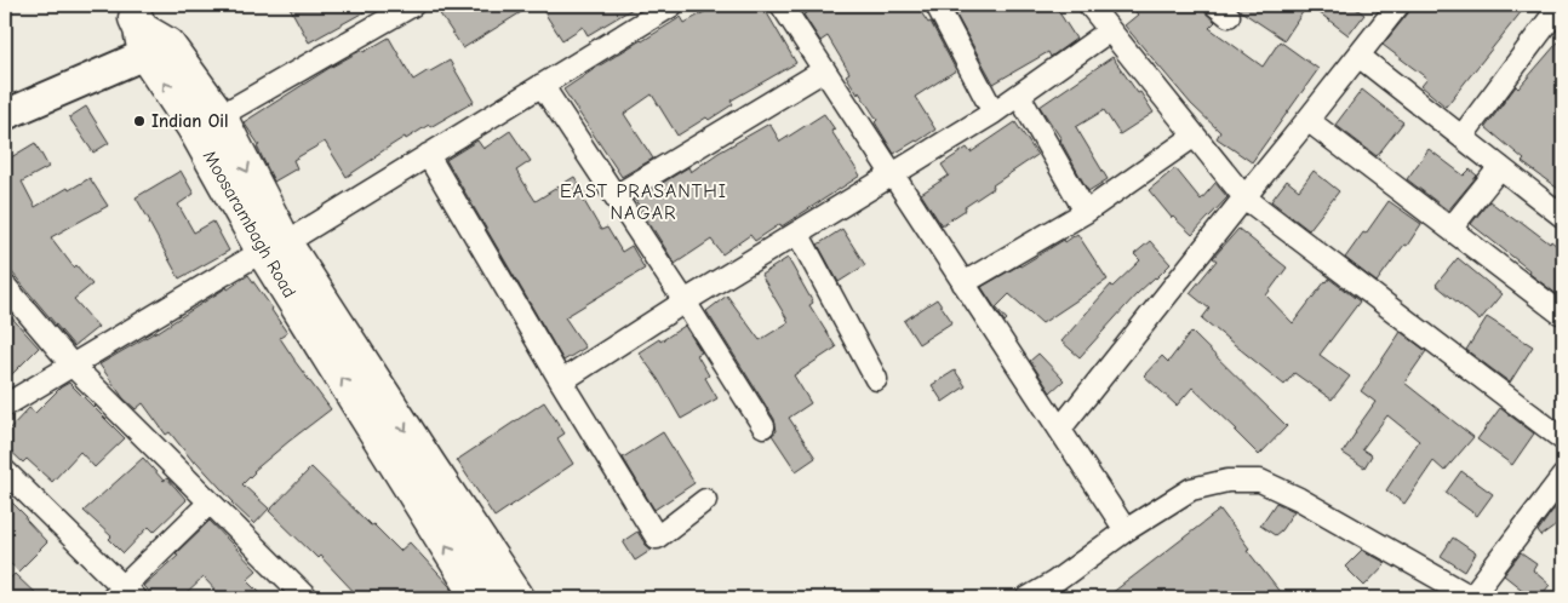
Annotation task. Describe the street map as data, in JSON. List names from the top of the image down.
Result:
{
  "streets": {
    "main road": ["Moosarambagh Road"]
  },
  "districts": ["EAST PRASANTHI NAGAR"],
  "places": ["Indian Oil"]
}
